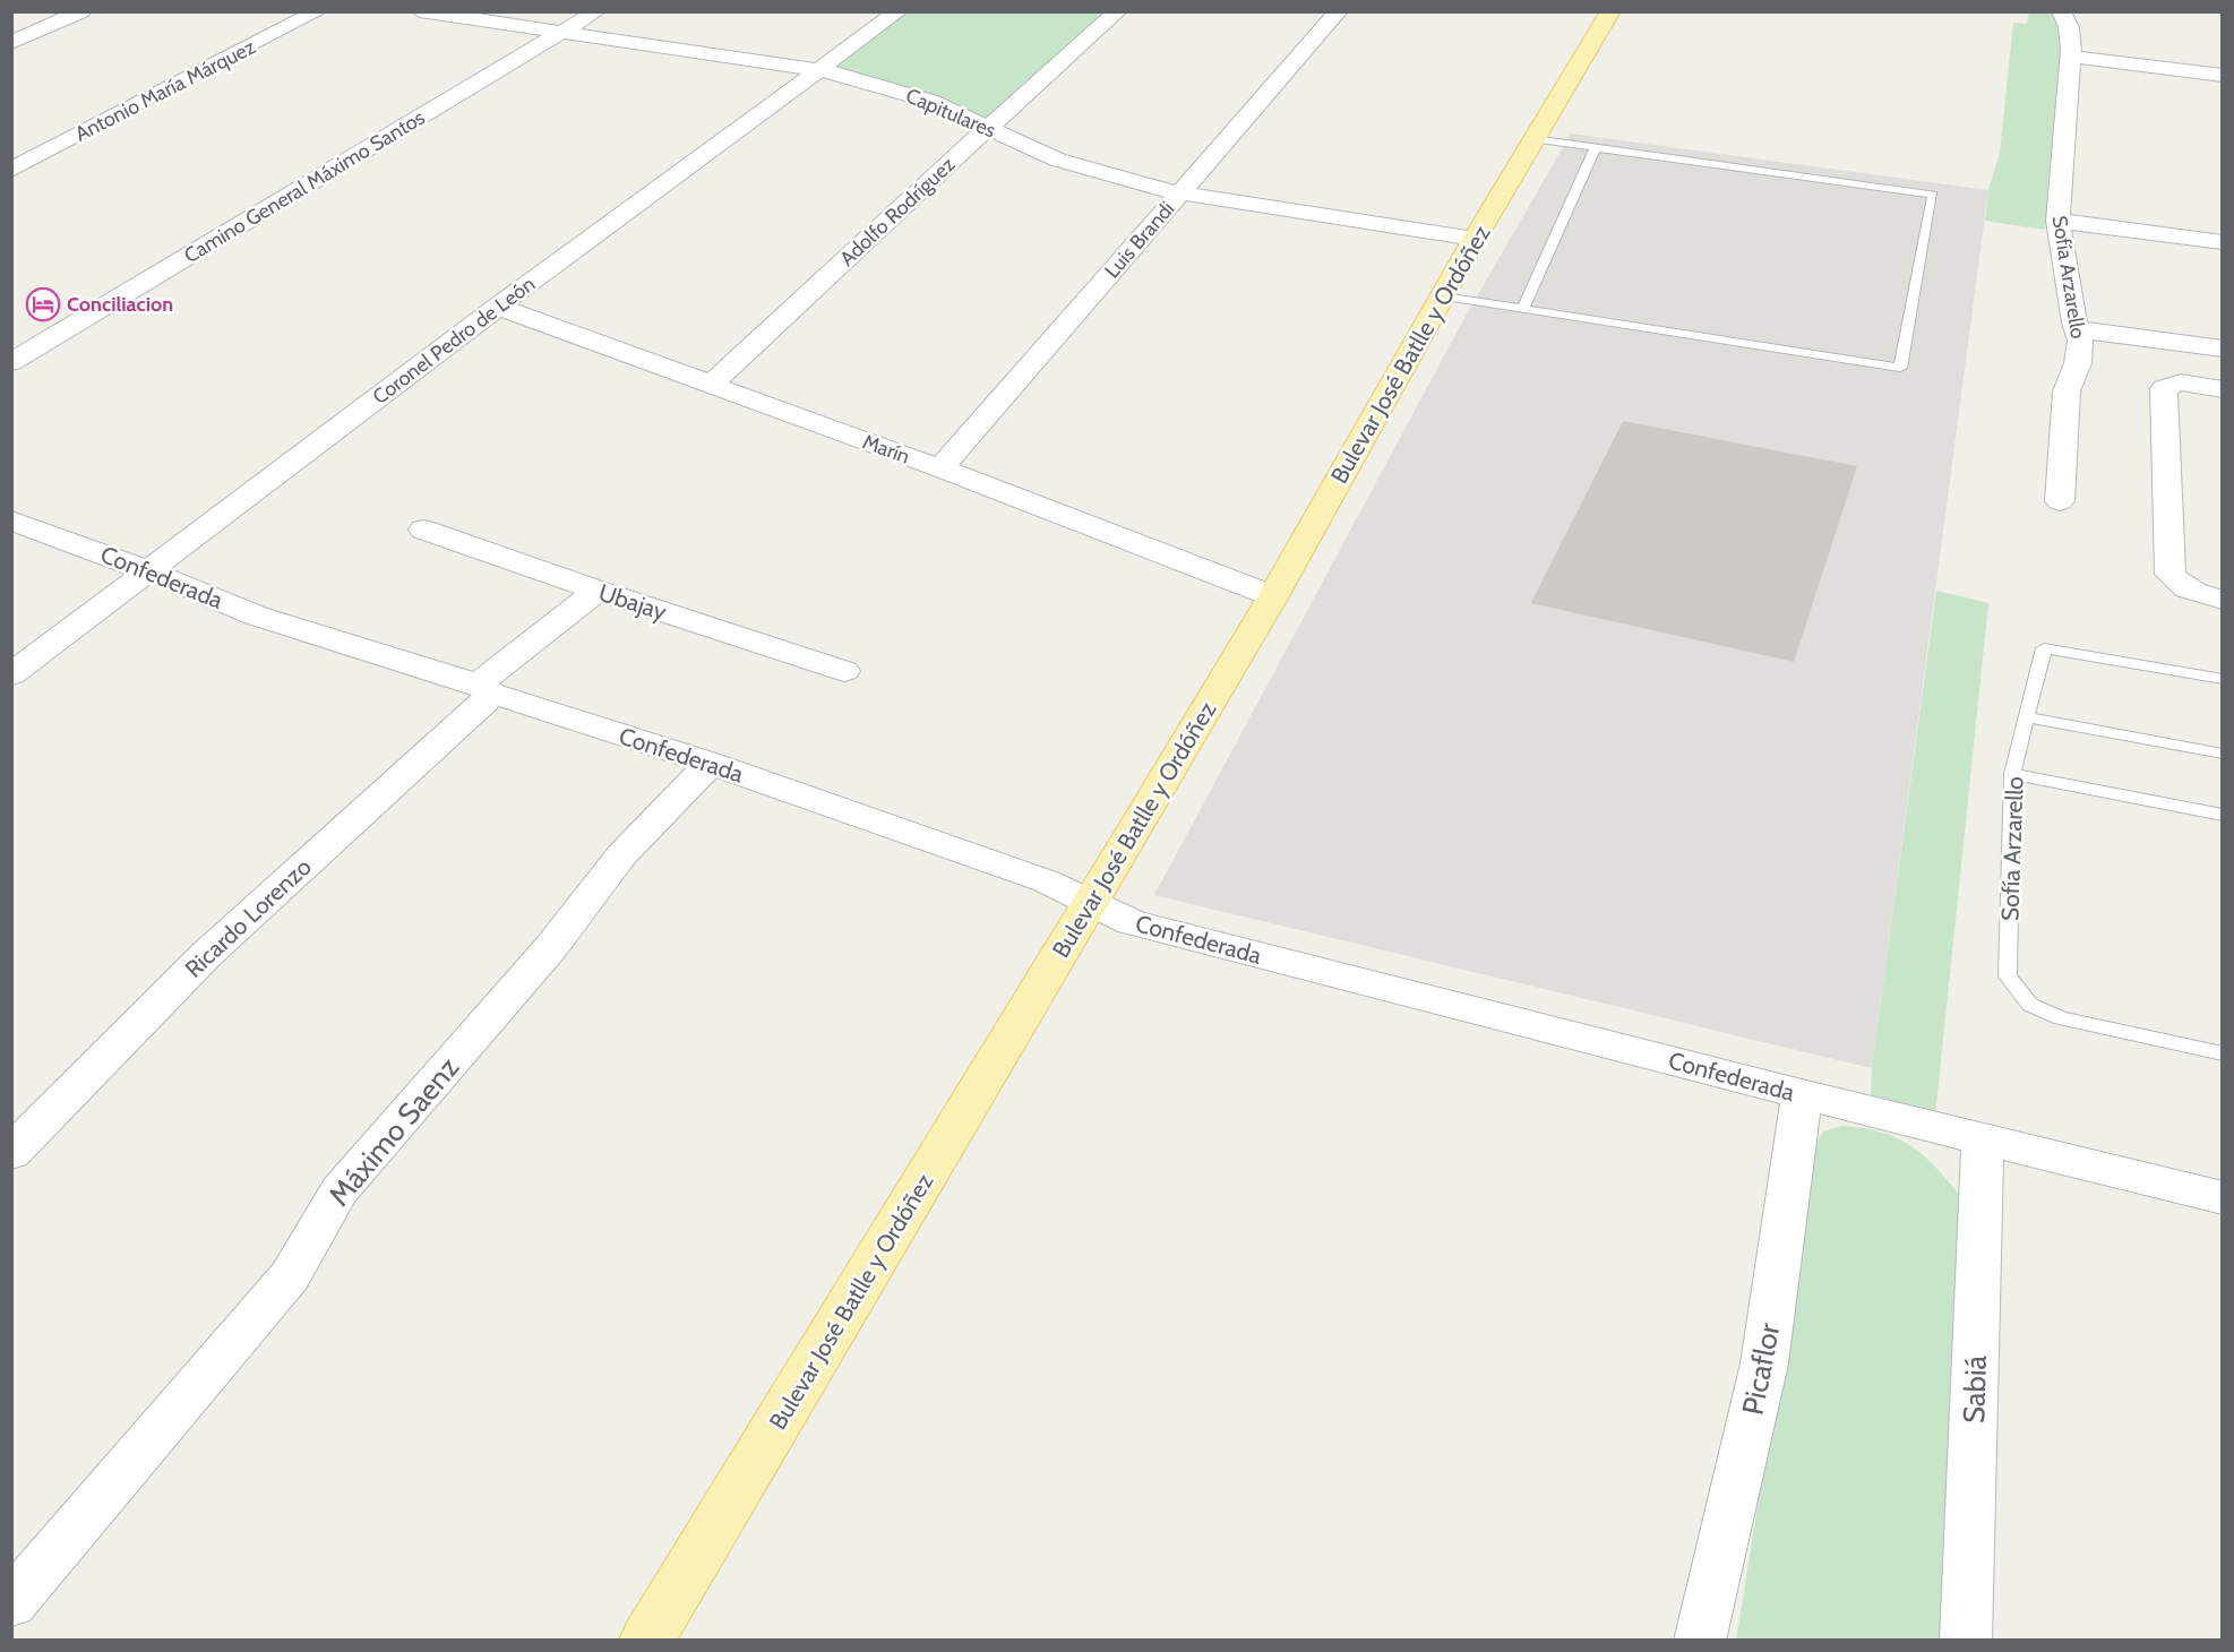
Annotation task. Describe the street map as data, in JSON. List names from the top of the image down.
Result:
{
  "streets": {
    "main road": ["Bulevar José Batlle y Ordóñez"],
    "street": [
      "Antonio María Márquez",
      "Capitulares",
      "Camino General Máximo Santos",
      "Adolfo Rodríguez",
      "Luis Brandi",
      "Sofía Arzarello",
      "Coronel Pedro de León",
      "Marín",
      "Confederada",
      "Ubajay",
      "Ricardo Lorenzo",
      "Máximo Saenz",
      "Picaflor",
      "Sabiá"
    ]
  },
  "crossings": [
    ["Capitulares", "Camino General Máximo Santos"],
    ["Capitulares", "Adolfo Rodríguez"],
    ["Capitulares", "Luis Brandi"],
    ["Capitulares", "Coronel Pedro de León"],
    ["Capitulares", "Bulevar José Batlle y Ordóñez"],
    ["Adolfo Rodríguez", "Marín"],
    ["Luis Brandi", "Marín"],
    ["Coronel Pedro de León", "Marín"],
    ["Coronel Pedro de León", "Confederada"],
    ["Bulevar José Batlle y Ordóñez", "Marín"],
    ["Bulevar José Batlle y Ordóñez", "Confederada"],
    ["Confederada", "Ricardo Lorenzo"],
    ["Confederada", "Máximo Saenz"],
    ["Confederada", "Picaflor"],
    ["Confederada", "Sabiá"],
    ["Ubajay", "Ricardo Lorenzo"]
  ],
  "places": {
    "hotel": ["Conciliacion"]
  }
}
